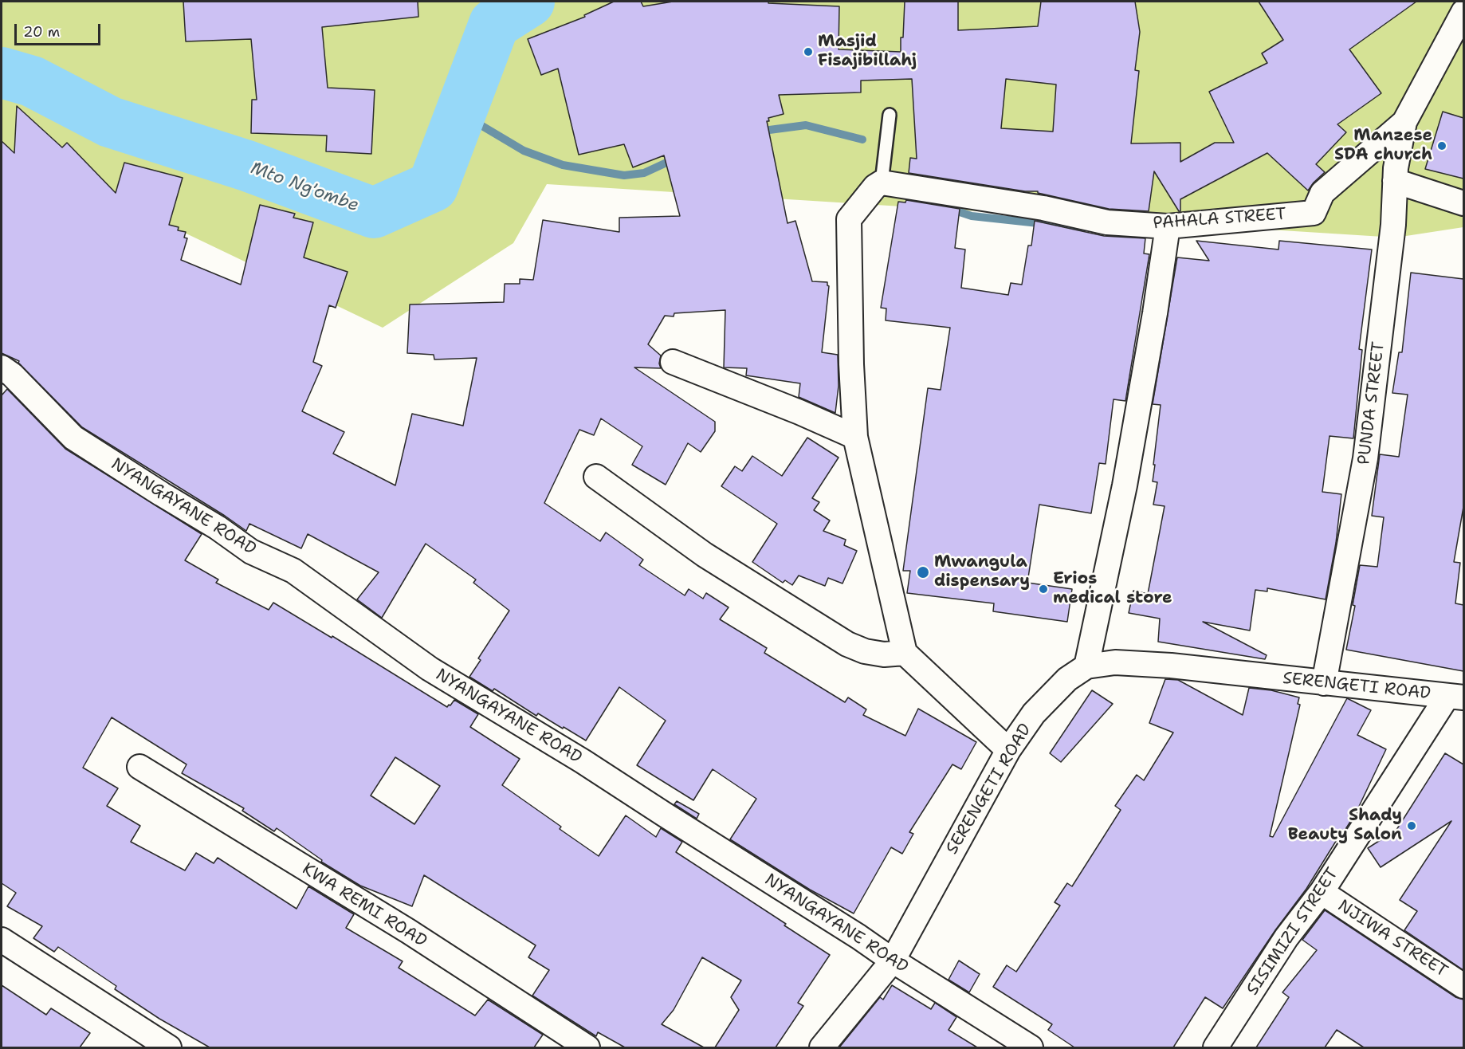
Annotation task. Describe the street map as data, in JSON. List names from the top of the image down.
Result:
{
  "streets": {
    "street": [
      "PAHALA STREET",
      "PUNDA STREET",
      "NYANGAYANE ROAD",
      "SERENGETI ROAD",
      "KWA REMI ROAD",
      "SISIMIZI STREET",
      "NJIWA STREET"
    ]
  },
  "crossings": [
    ["PAHALA STREET", "PUNDA STREET"],
    ["PUNDA STREET", "SERENGETI ROAD"],
    ["NYANGAYANE ROAD", "SERENGETI ROAD"],
    ["SERENGETI ROAD", "SISIMIZI STREET"],
    ["SISIMIZI STREET", "NJIWA STREET"]
  ],
  "water": ["Mto Ng'ombe"],
  "places": [
    "Masjid Fisajibillahj",
    "Manzese SDA church",
    "Mwangula dispensary",
    "Erios medical store",
    "Shady Beauty Salon"
  ],
  "scale_bar": "20 m"
}
